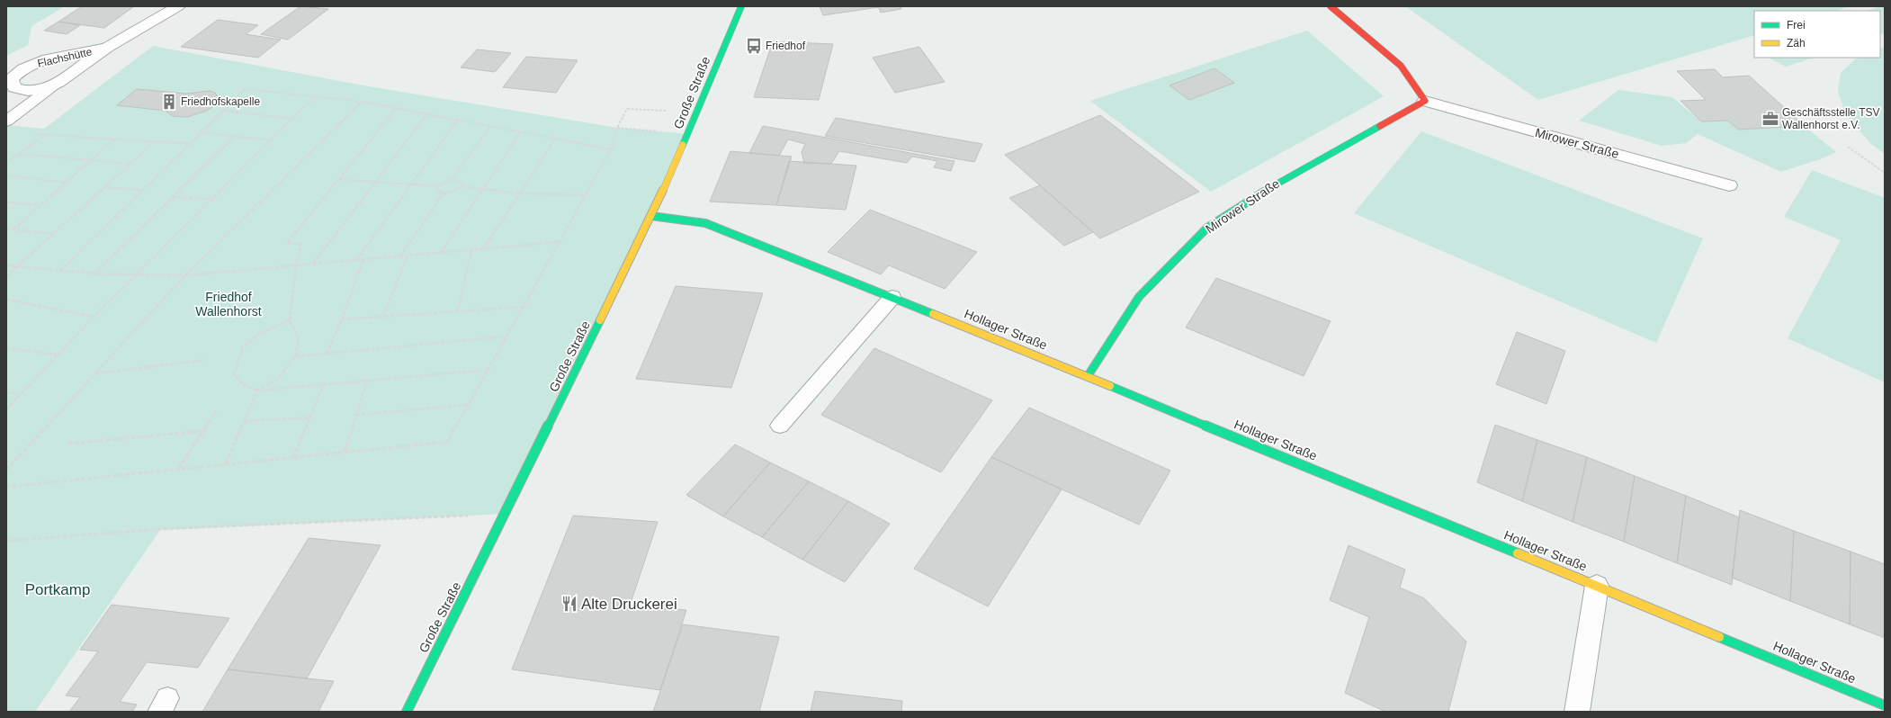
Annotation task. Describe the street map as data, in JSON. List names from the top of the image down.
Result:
{
  "streets": {
    "street": [
      "Flachshütte",
      "Große Straße",
      "Mirower Straße",
      "Hollager Straße"
    ]
  },
  "crossings": [
    ["Große Straße", "Hollager Straße"],
    ["Mirower Straße", "Hollager Straße"]
  ],
  "parks": ["Friedhof Wallenhorst", "Portkamp"],
  "places": {
    "bus stop": ["Friedhof"],
    "building": ["Friedhofskapelle"],
    "office": ["Geschäftsstelle TSV Wallenhorst e.V."],
    "restaurant": ["Alte Druckerei"]
  },
  "legend": ["Frei", "Zäh"]
}
